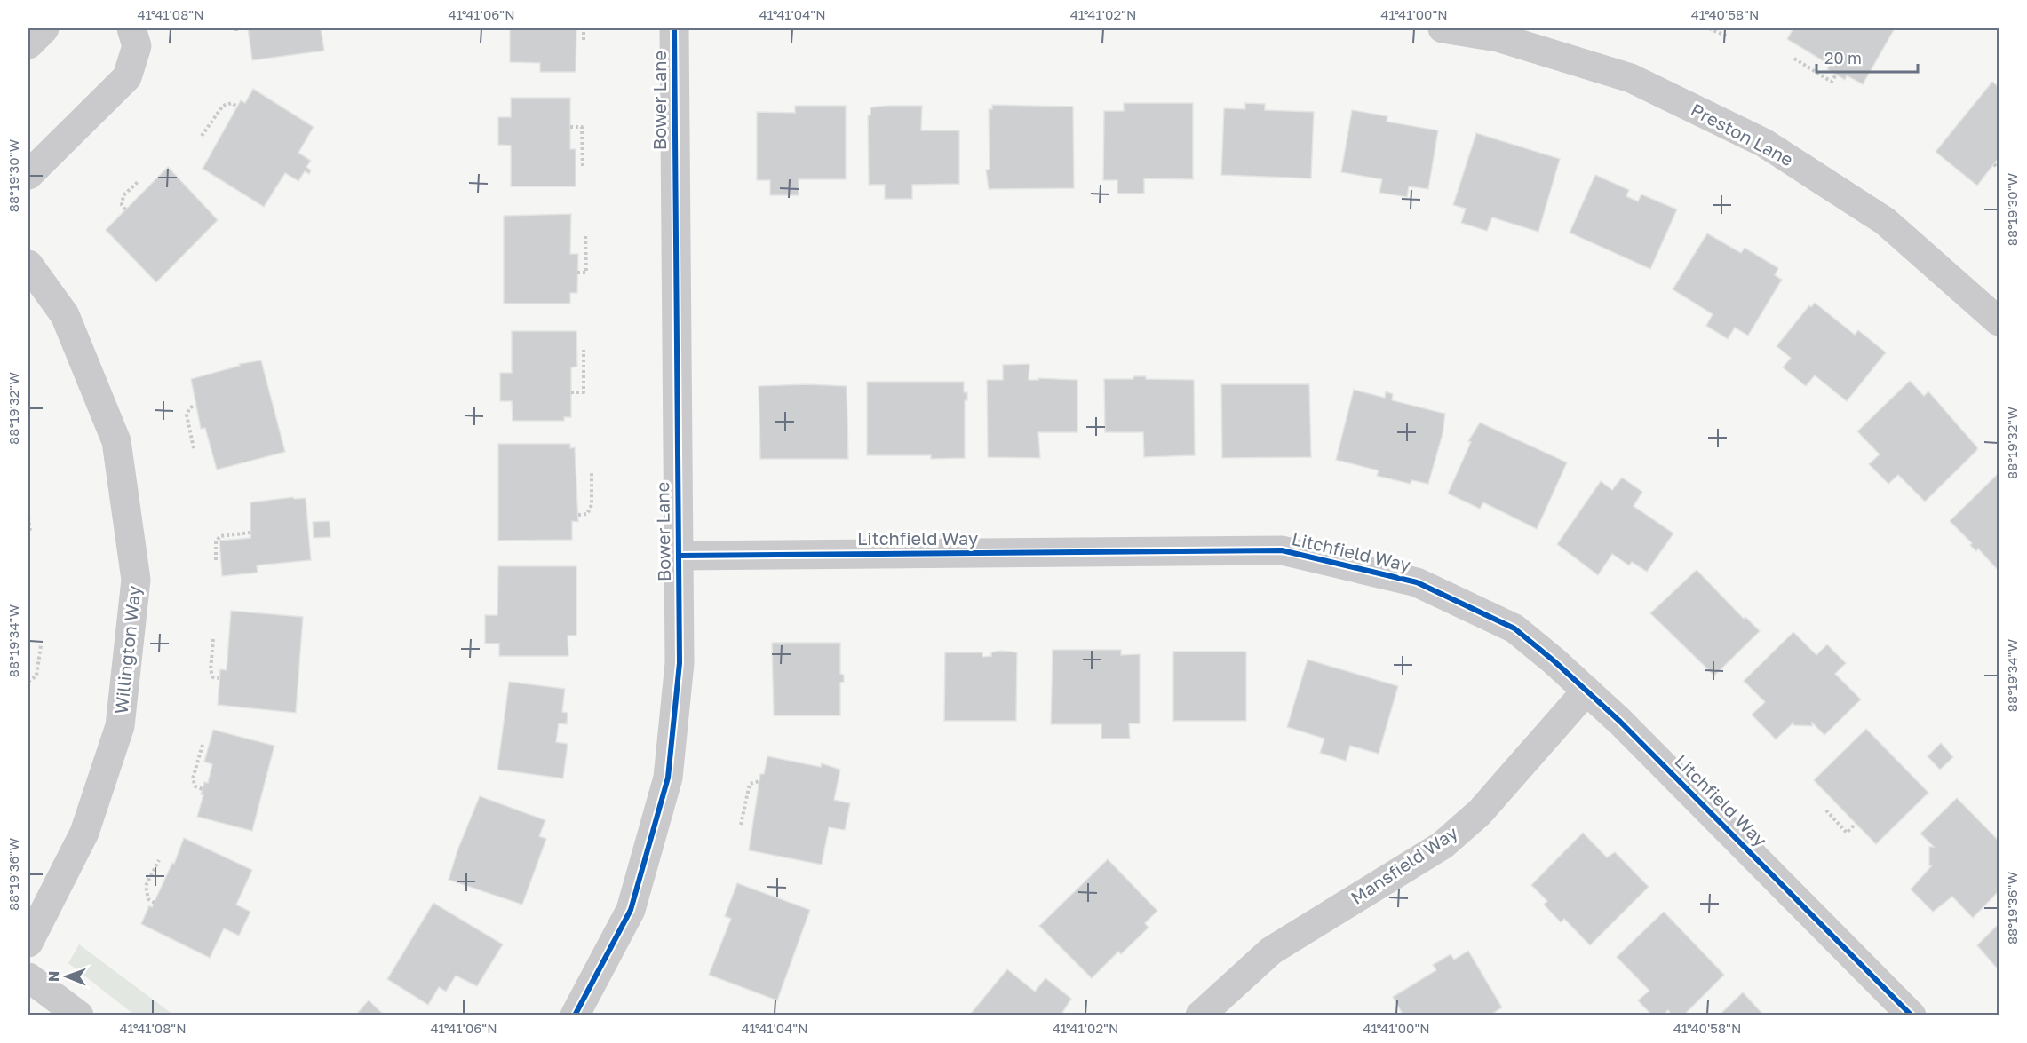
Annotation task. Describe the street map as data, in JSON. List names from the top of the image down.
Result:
{
  "streets": {
    "street": [
      "Bower Lane",
      "Preston Lane",
      "Litchfield Way",
      "Willington Way",
      "Mansfield Way"
    ]
  },
  "crossings": [
    ["Bower Lane", "Litchfield Way"],
    ["Litchfield Way", "Mansfield Way"]
  ],
  "scale_bar": "20 m",
  "north": "left",
  "coordinates": [
    "41°41'08\"N",
    "41°41'06\"N",
    "41°41'04\"N",
    "41°41'02\"N",
    "41°41'00\"N",
    "41°40'58\"N",
    "88°19'30\"W",
    "88°19'32\"W",
    "88°19'34\"W",
    "88°19'36\"W"
  ]
}
